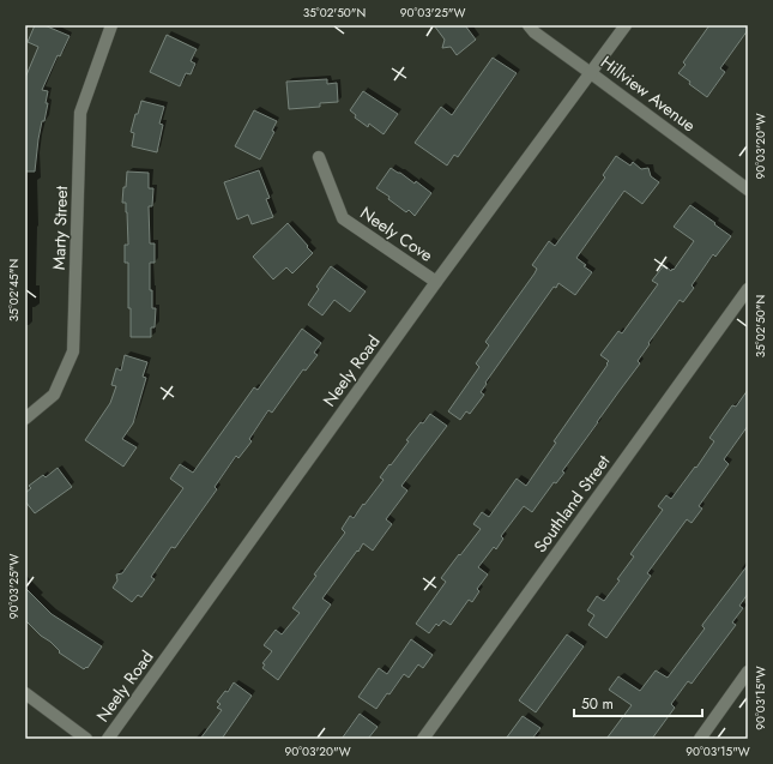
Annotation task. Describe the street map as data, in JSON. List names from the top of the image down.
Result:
{
  "streets": {
    "street": [
      "Hillview Avenue",
      "Marty Street",
      "Neely Cove",
      "Neely Road",
      "Southland Street"
    ]
  },
  "crossings": [
    ["Hillview Avenue", "Neely Road"],
    ["Neely Cove", "Neely Road"]
  ],
  "scale_bar": "50 m",
  "coordinates": [
    "35°02'50\"N",
    "90°03'25\"W",
    "90°03'20\"W",
    "35°02'45\"N",
    "90°03'15\"W"
  ]
}
